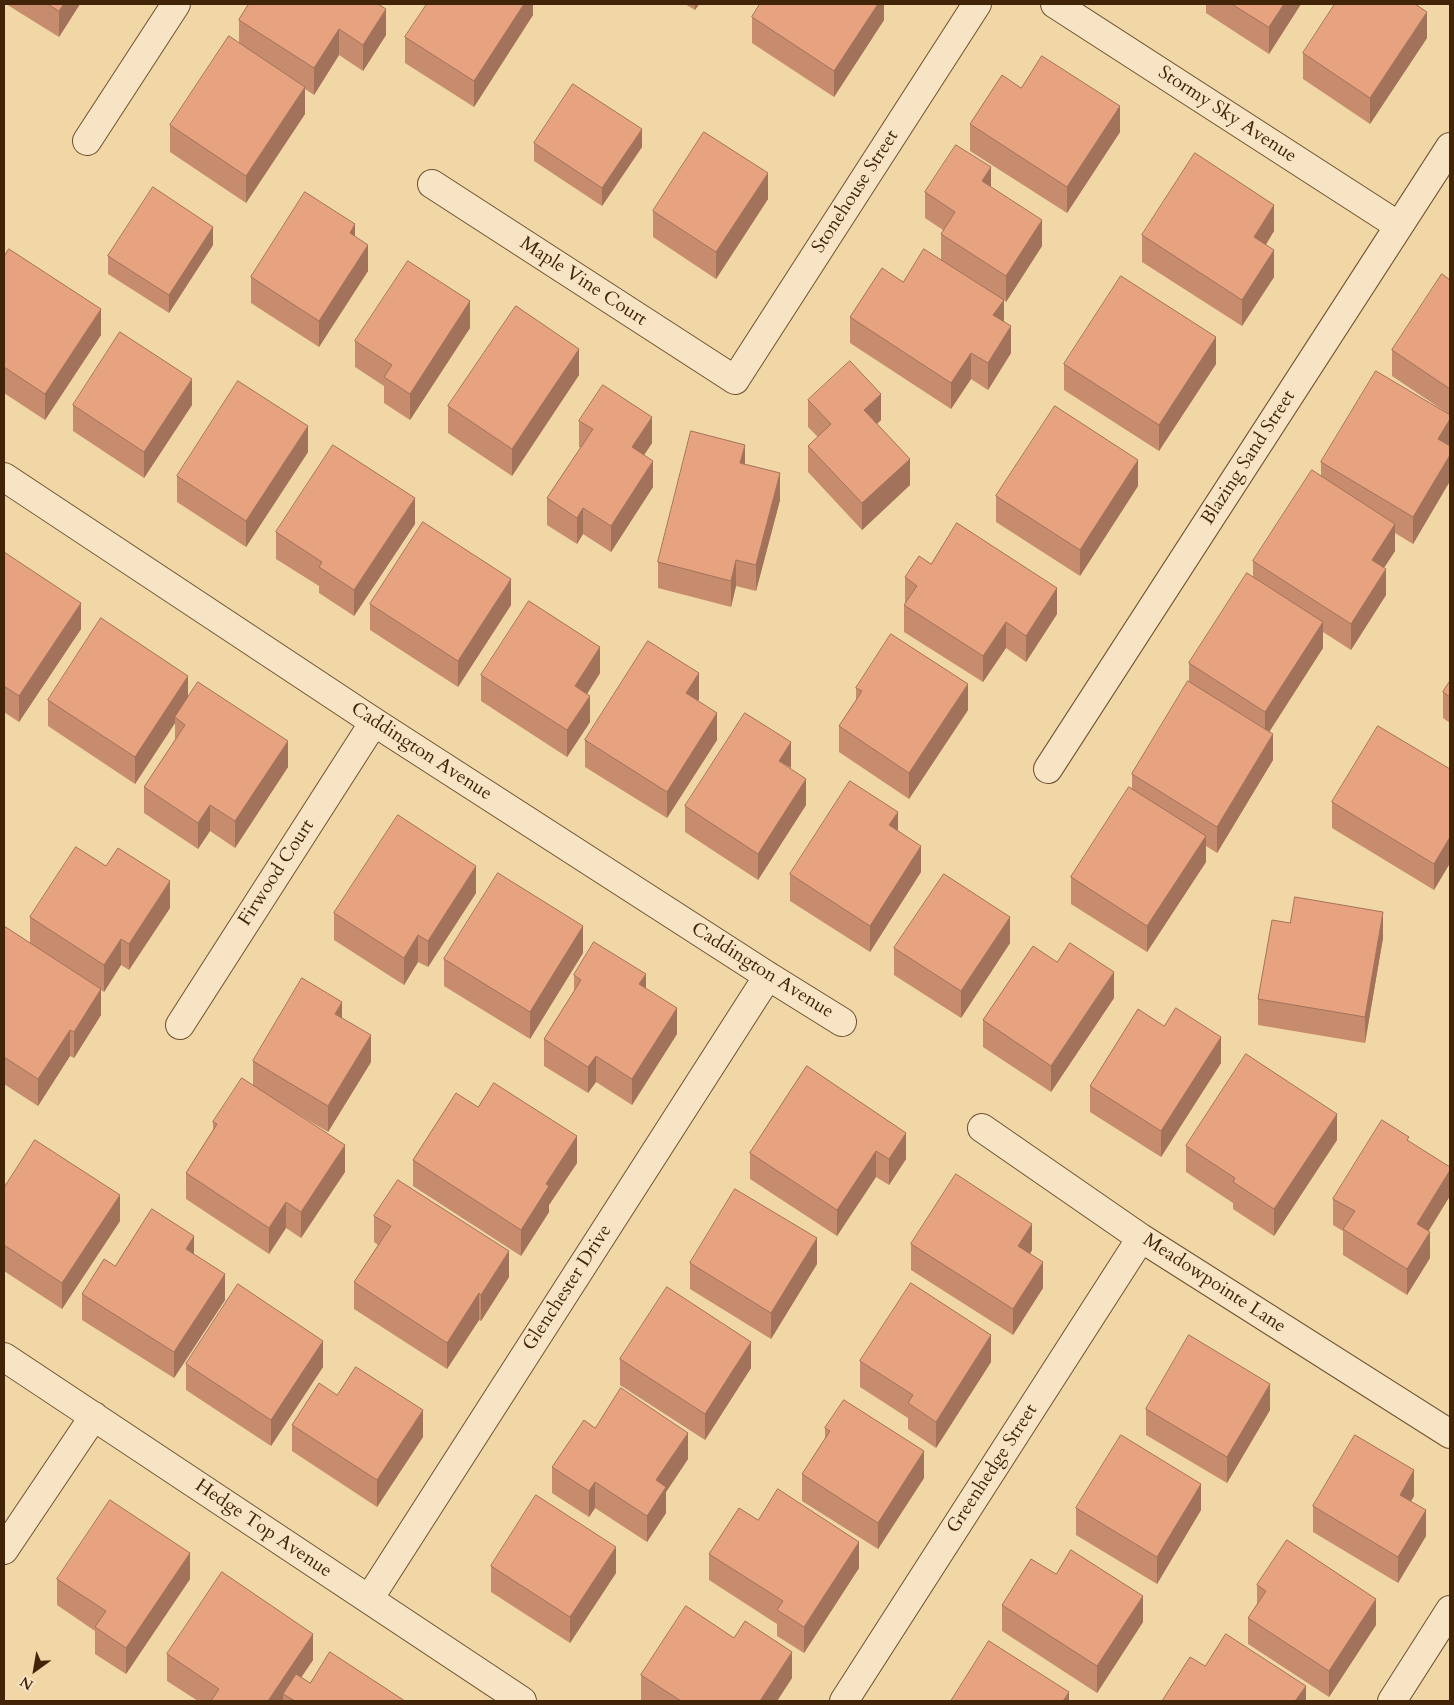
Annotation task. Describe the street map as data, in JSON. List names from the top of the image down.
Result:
{
  "streets": {
    "street": [
      "Stormy Sky Avenue",
      "Stonehouse Street",
      "Maple Vine Court",
      "Blazing Sand Street",
      "Caddington Avenue",
      "Firwood Court",
      "Meadowpointe Lane",
      "Glenchester Drive",
      "Greenhedge Street",
      "Hedge Top Avenue"
    ]
  },
  "crossings": [
    ["Stormy Sky Avenue", "Blazing Sand Street"],
    ["Stonehouse Street", "Maple Vine Court"],
    ["Caddington Avenue", "Firwood Court"],
    ["Caddington Avenue", "Glenchester Drive"],
    ["Meadowpointe Lane", "Greenhedge Street"],
    ["Glenchester Drive", "Hedge Top Avenue"]
  ],
  "north": "bottom left"
}
